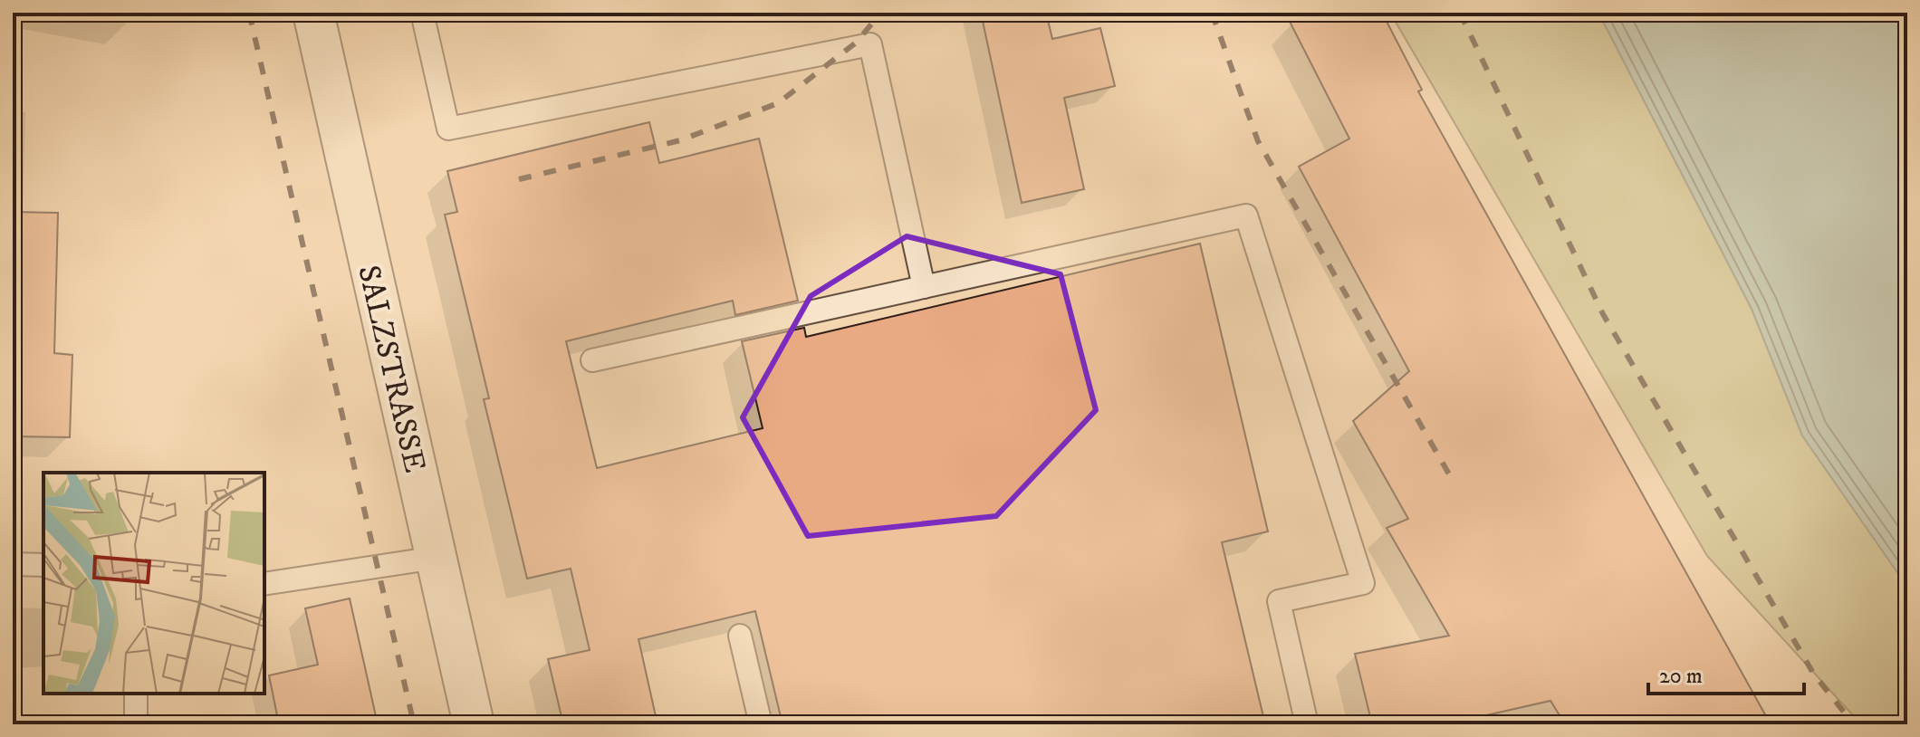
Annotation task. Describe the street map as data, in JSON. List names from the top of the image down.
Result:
{
  "streets": {
    "street": ["SALZSTRASSE"]
  },
  "scale_bar": "20 m"
}
